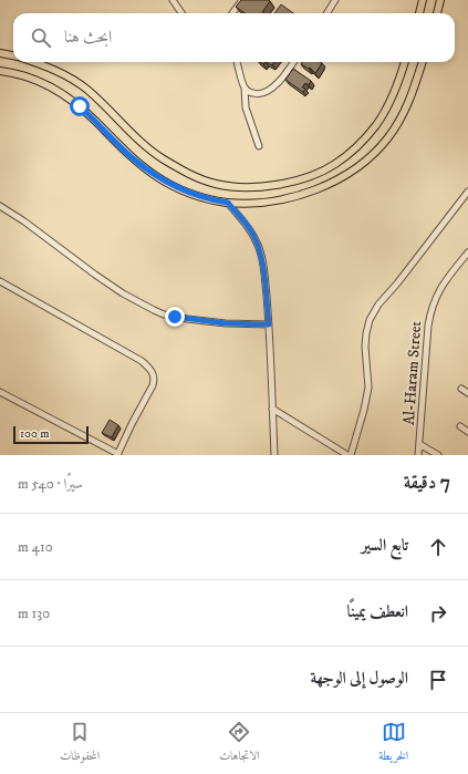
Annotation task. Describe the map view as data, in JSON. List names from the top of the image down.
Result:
{
  "streets": {
    "street": ["Al-Haram Street"]
  },
  "scale_bar": "100 m",
  "page": {
    "search": "ابحث هنا",
    "scale": "100 m",
    "heading": ["7 دقيقة", "سيرًا · 540 m"],
    "list": [
      ["تابع السير", "410 m"],
      ["انعطف يمينًا", "130 m"],
      "الوصول إلى الوجهة"
    ],
    "nav": ["الخريطة", "الاتجاهات", "المحفوظات"]
  }
}
